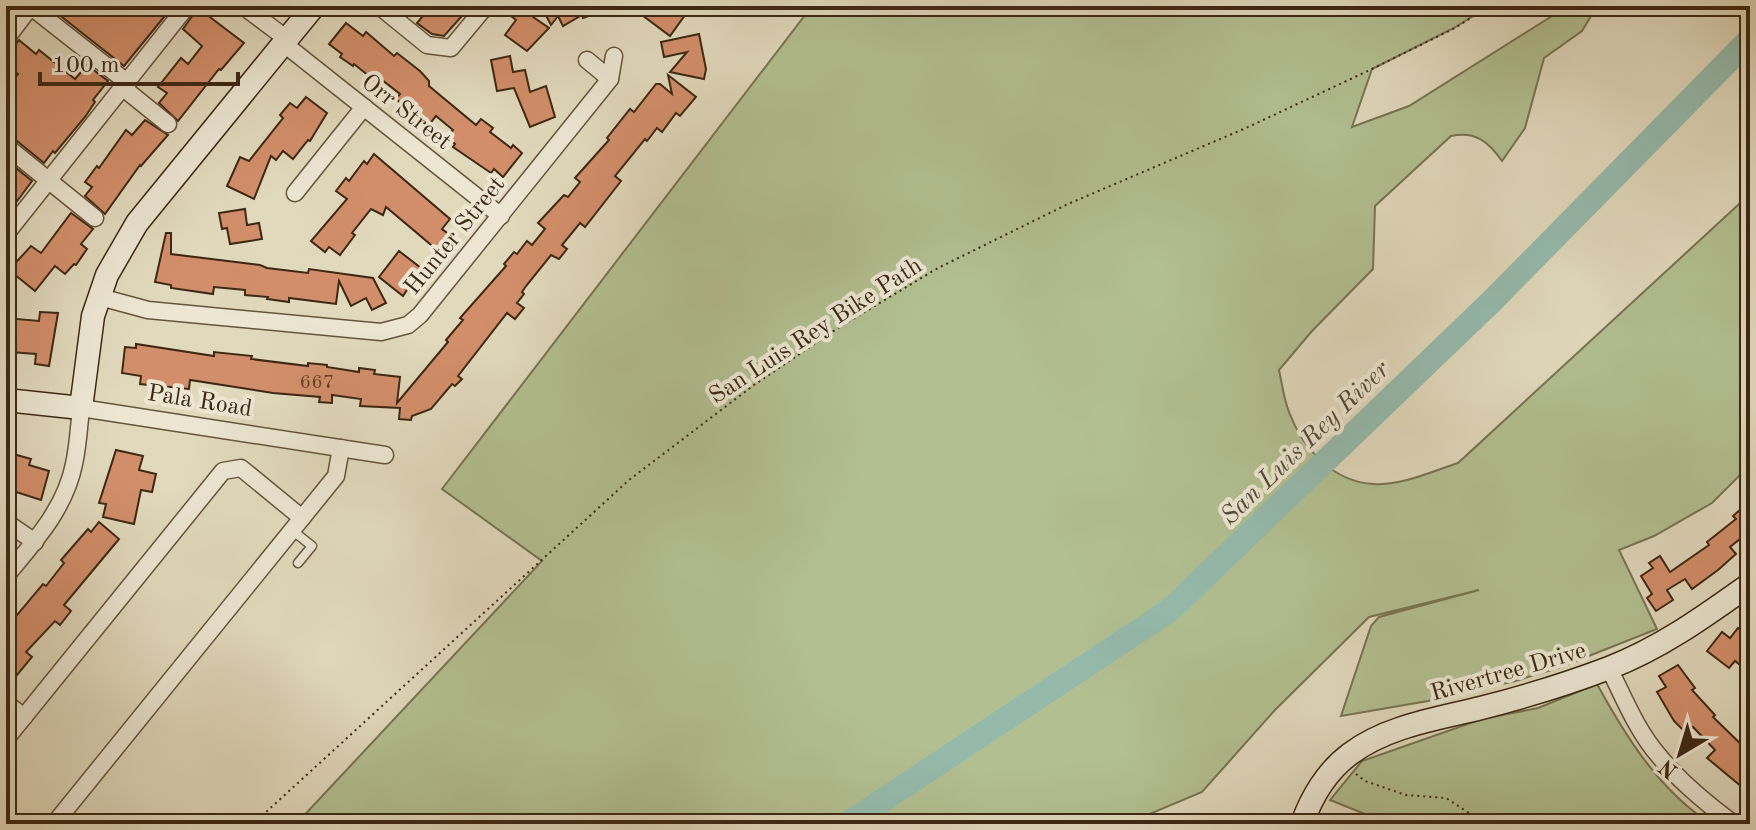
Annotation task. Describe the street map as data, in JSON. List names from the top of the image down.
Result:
{
  "streets": {
    "street": [
      "Orr Street",
      "Hunter Street",
      "Pala Road",
      "Rivertree Drive"
    ],
    "path": ["San Luis Rey Bike Path"]
  },
  "crossings": [
    ["Orr Street", "Hunter Street"]
  ],
  "water": ["San Luis Rey River"],
  "house_numbers": ["667"],
  "scale_bar": "100 m",
  "north": "bottom left"
}
